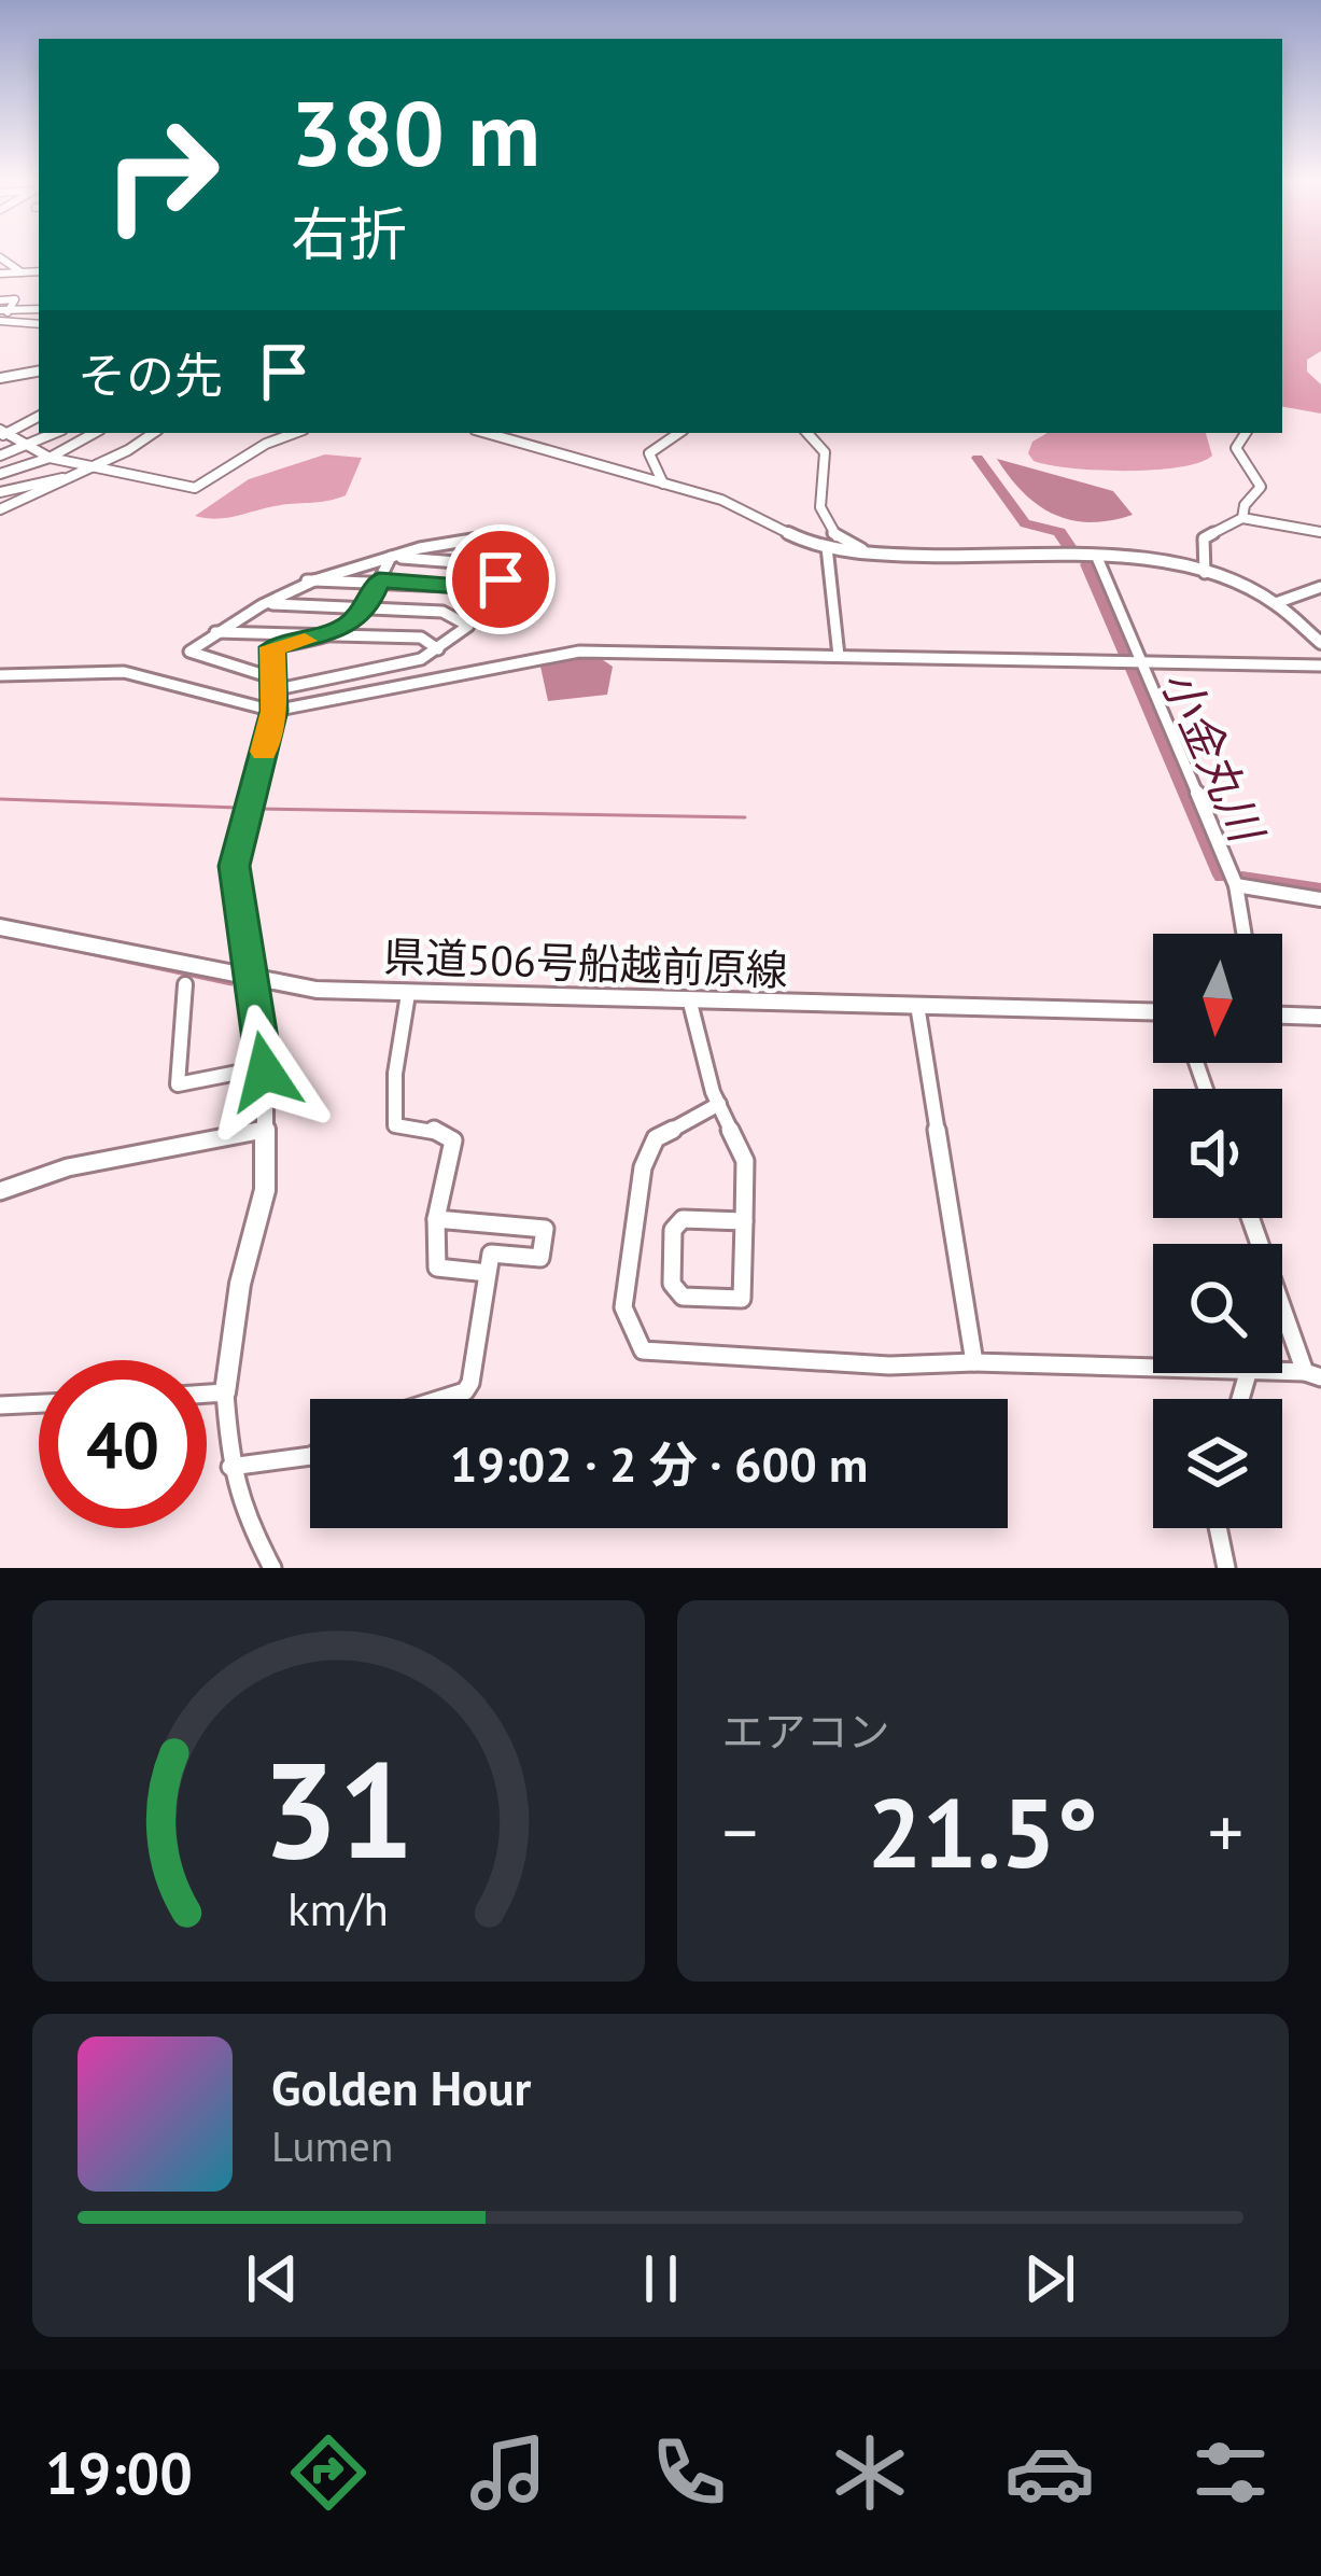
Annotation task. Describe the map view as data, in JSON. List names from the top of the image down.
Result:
{
  "streets": {
    "main road": ["県道506号船越前原線"]
  },
  "water": ["小金丸川"],
  "north": "bottom",
  "page": {
    "turn": ["380 m", "右折"],
    "then": "その先",
    "limit": "40",
    "trip": "19:02 · 2 分 · 600 m",
    "tile": "エアコン",
    "heat": ["−", "21.5°", "+"],
    "song": ["Golden Hour", "Lumen"],
    "tabs": "19:00",
    "gauge": ["31", "km/h"]
  }
}
